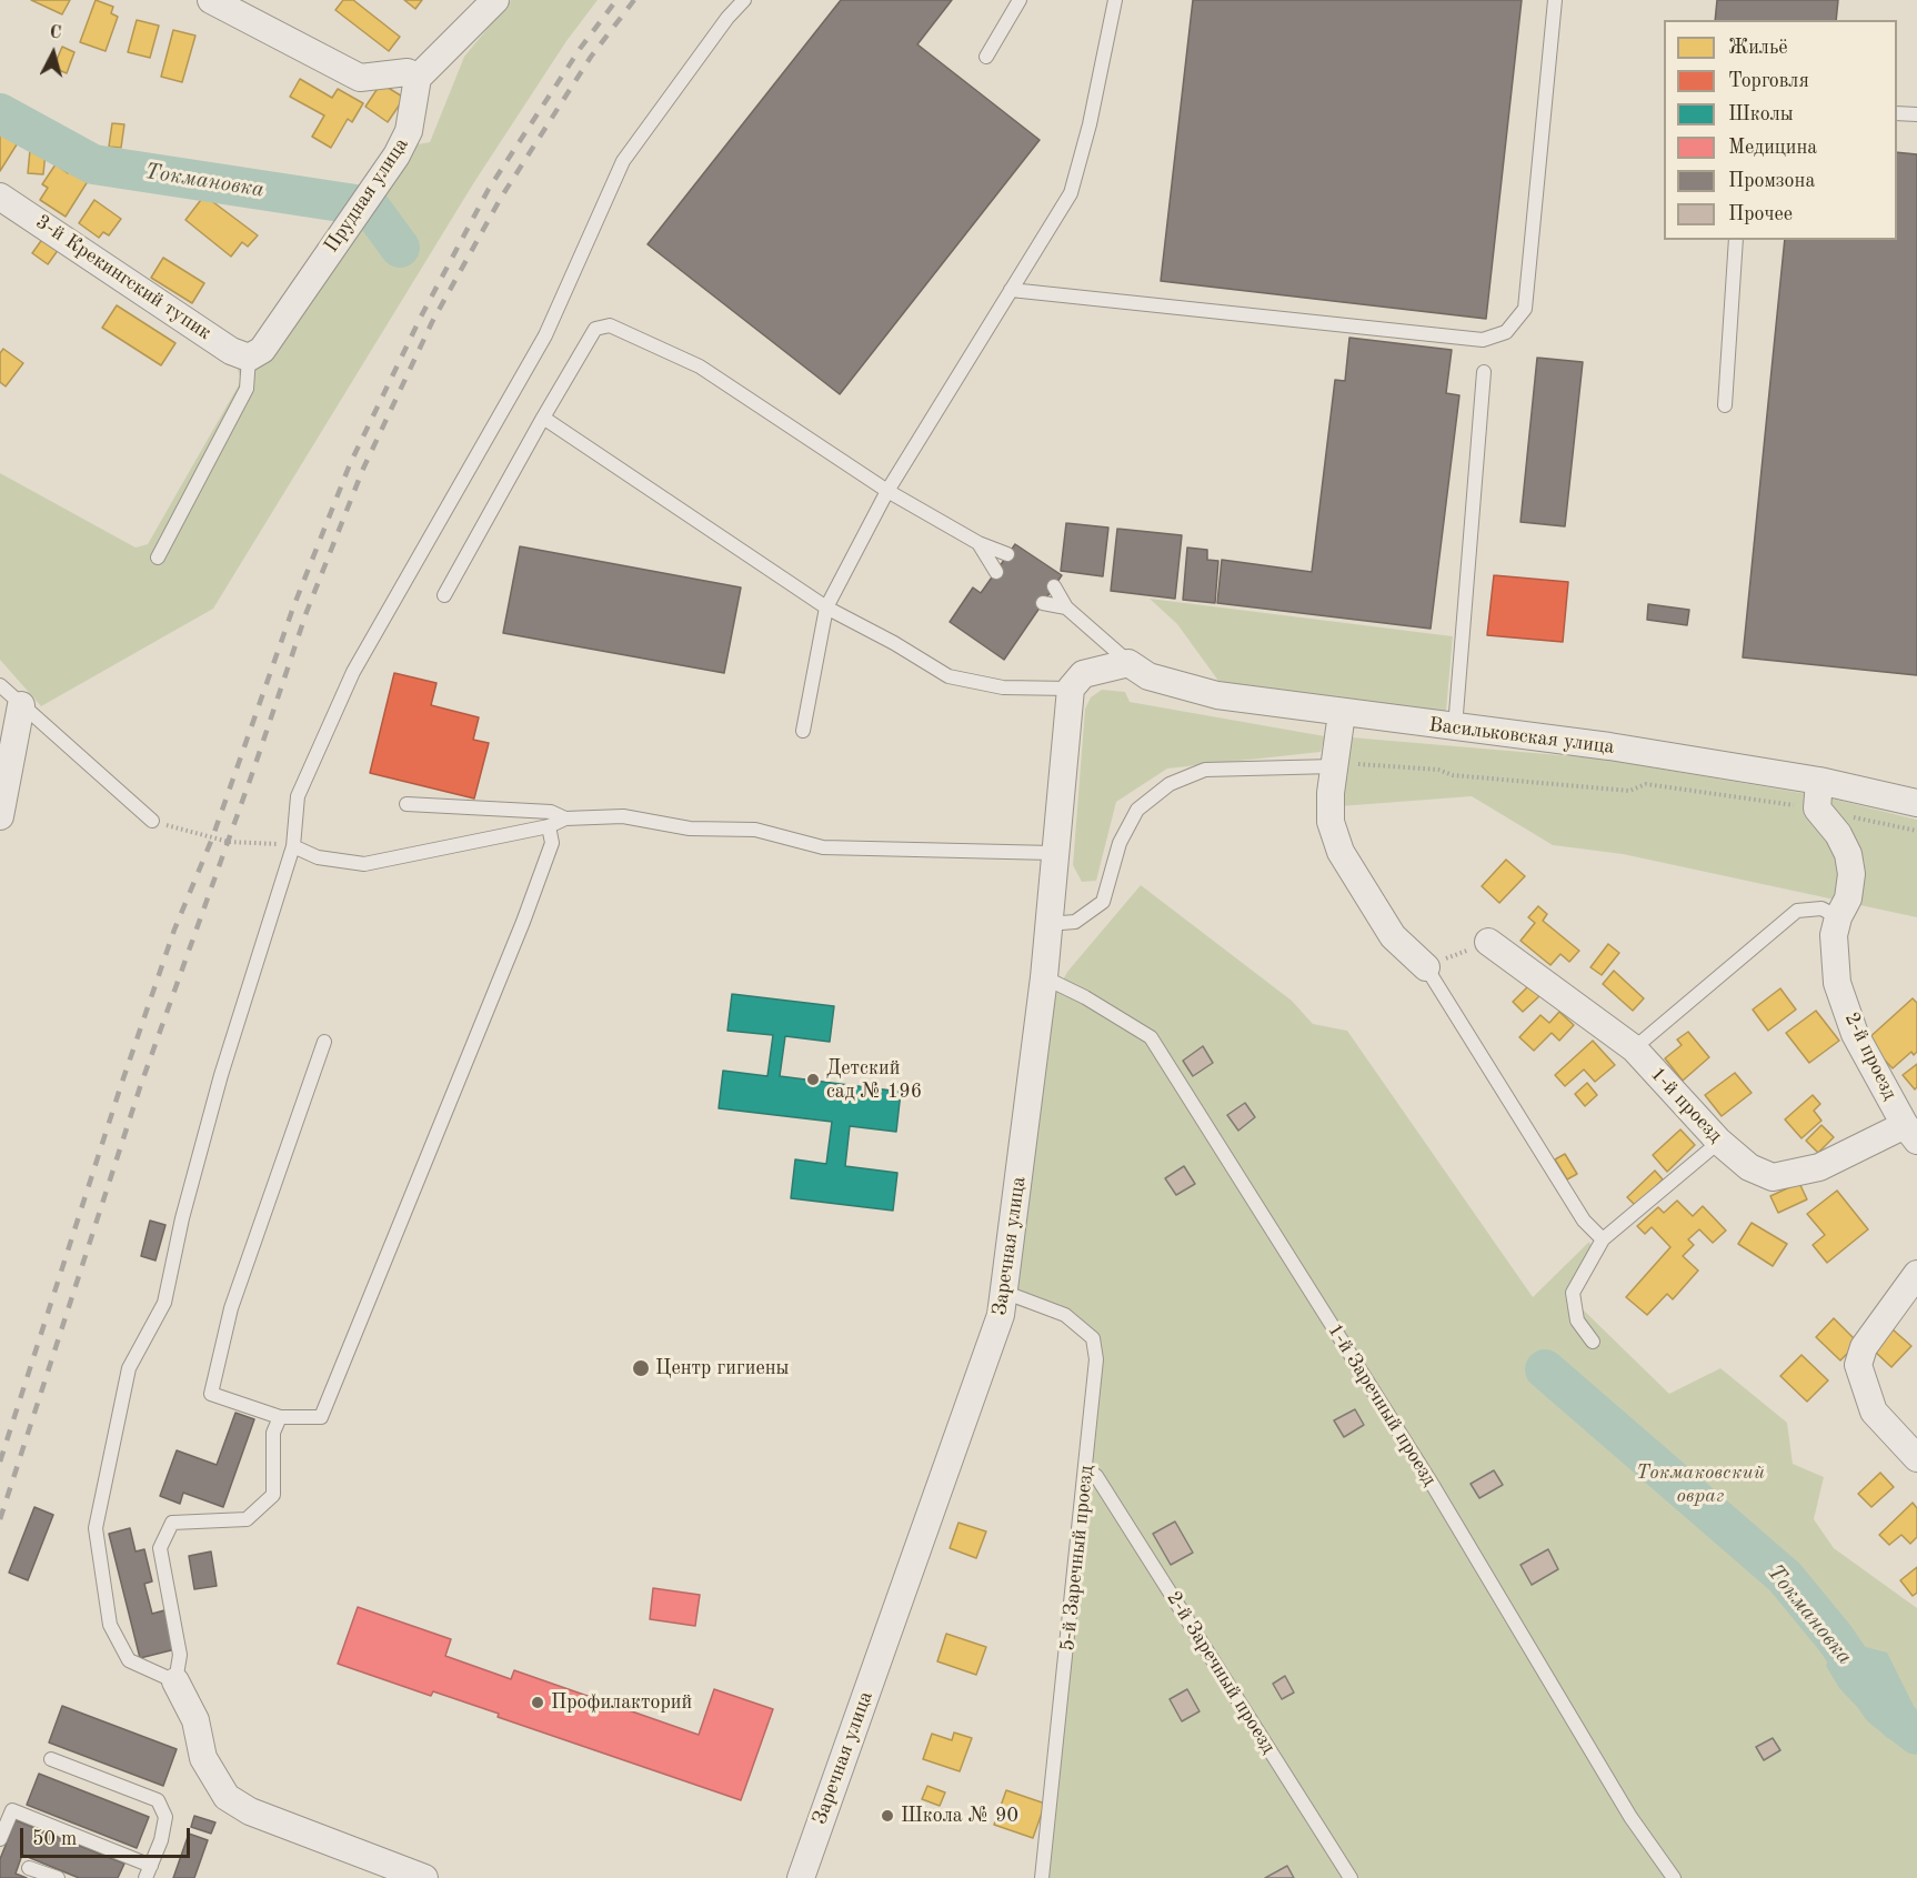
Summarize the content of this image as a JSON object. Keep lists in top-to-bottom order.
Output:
{
  "streets": {
    "street": [
      "Прудная улица",
      "3-й Крекингский тупик",
      "Васильковская улица",
      "2-й проезд",
      "1-й проезд",
      "Заречная улица"
    ],
    "lane": ["1-й Заречный проезд", "5-й Заречный проезд", "2-й Заречный проезд"]
  },
  "crossings": [
    ["Прудная улица", "3-й Крекингский тупик"],
    ["2-й проезд", "1-й проезд"],
    ["Заречная улица", "1-й Заречный проезд"],
    ["Заречная улица", "5-й Заречный проезд"],
    ["5-й Заречный проезд", "2-й Заречный проезд"]
  ],
  "water": ["Токмановка"],
  "parks": ["Токмаковский овраг"],
  "places": [
    "Детский сад № 196",
    "Центр гигиены",
    "Профилакторий",
    "Школа № 90"
  ],
  "legend": [
    "Жильё",
    "Торговля",
    "Школы",
    "Медицина",
    "Промзона",
    "Прочее"
  ],
  "scale_bar": "50 m",
  "north": "top"
}
